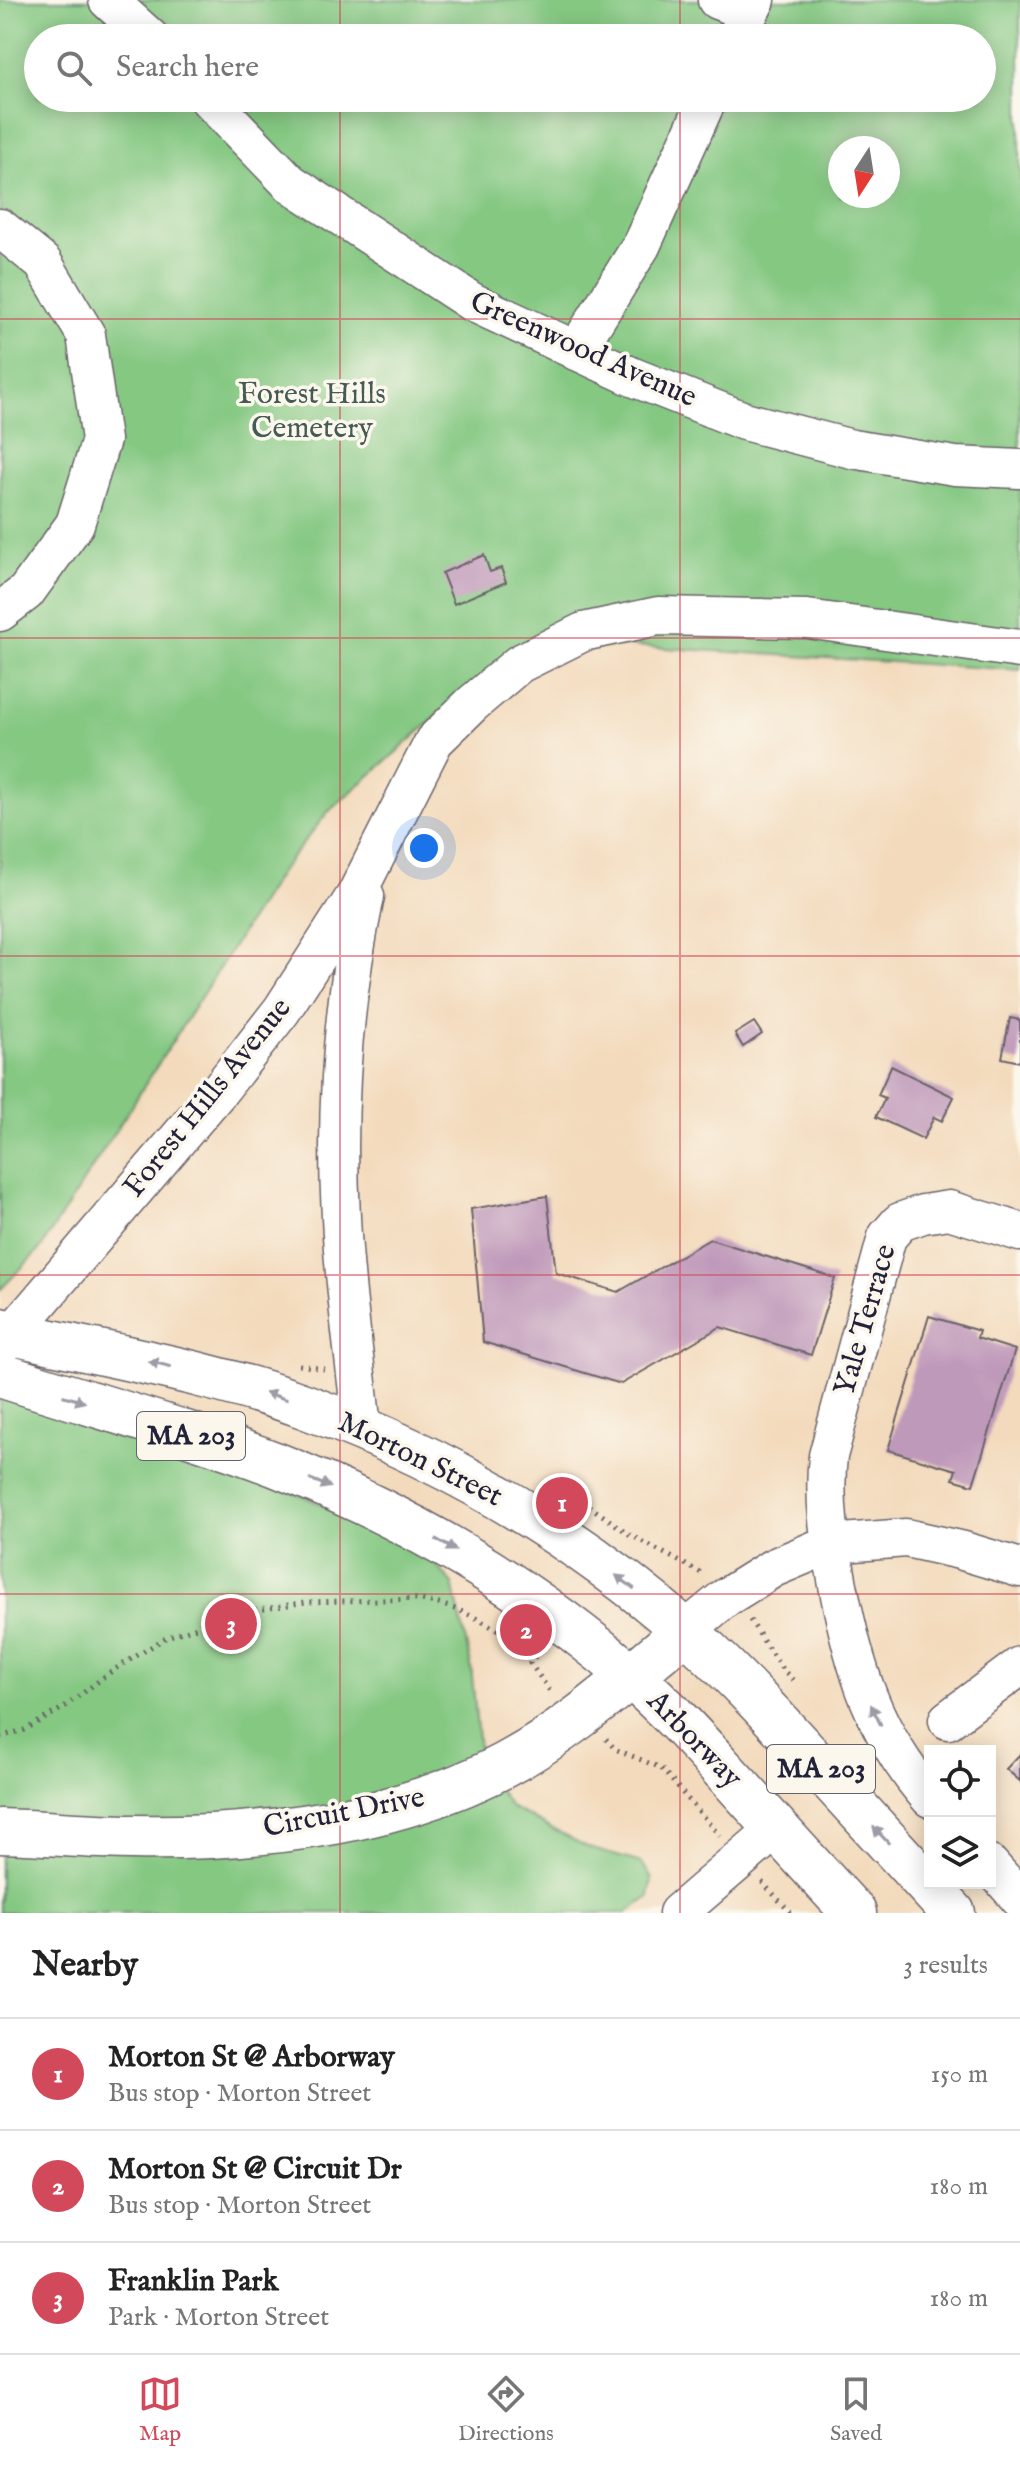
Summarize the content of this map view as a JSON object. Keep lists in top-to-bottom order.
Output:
{
  "streets": {
    "main road": [
      "MA 203",
      "Morton Street",
      "Arborway",
      "Circuit Drive"
    ],
    "street": ["Greenwood Avenue", "Forest Hills Avenue", "Yale Terrace"]
  },
  "crossings": [
    ["Forest Hills Avenue", "Morton Street"],
    ["MA 203", "Morton Street"],
    ["MA 203", "Circuit Drive"],
    ["Morton Street", "Arborway"],
    ["Morton Street", "Circuit Drive"],
    ["Arborway", "Circuit Drive"]
  ],
  "parks": ["Forest Hills Cemetery"],
  "north": "bottom",
  "page": {
    "search": "Search here",
    "pins": ["1", "3", "2"],
    "heading": ["Nearby", "3 results"],
    "list": [
      {
        "mark": "1",
        "name": "Morton St @ Arborway",
        "note": "Bus stop · Morton Street",
        "value": "150 m"
      },
      {
        "mark": "2",
        "name": "Morton St @ Circuit Dr",
        "note": "Bus stop · Morton Street",
        "value": "180 m"
      },
      {
        "mark": "3",
        "name": "Franklin Park",
        "note": "Park · Morton Street",
        "value": "180 m"
      }
    ],
    "nav": ["Map", "Directions", "Saved"]
  }
}
